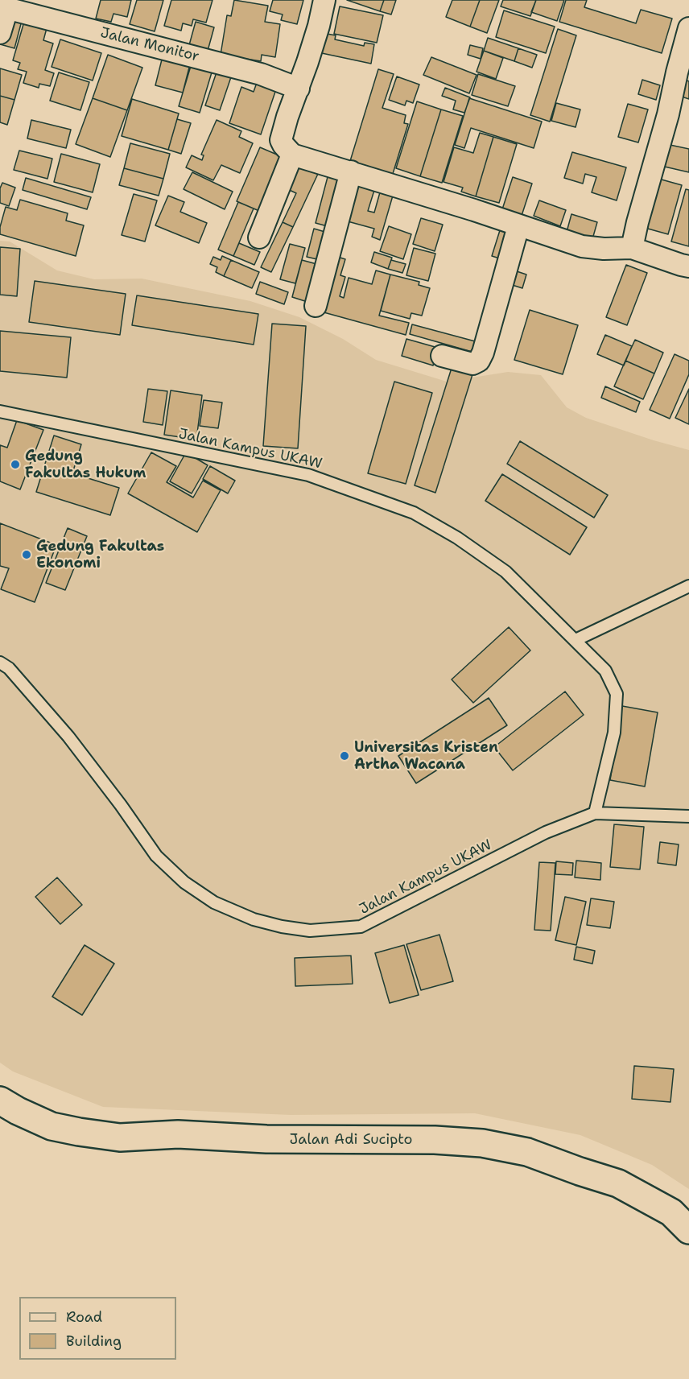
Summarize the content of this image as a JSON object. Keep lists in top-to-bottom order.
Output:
{
  "streets": {
    "main road": ["Jalan Adi Sucipto"],
    "street": ["Jalan Monitor"],
    "lane": ["Jalan Kampus UKAW"]
  },
  "places": ["Gedung Fakultas Hukum", "Gedung Fakultas Ekonomi", "Universitas Kristen Artha Wacana"],
  "legend": ["Road", "Building"]
}
